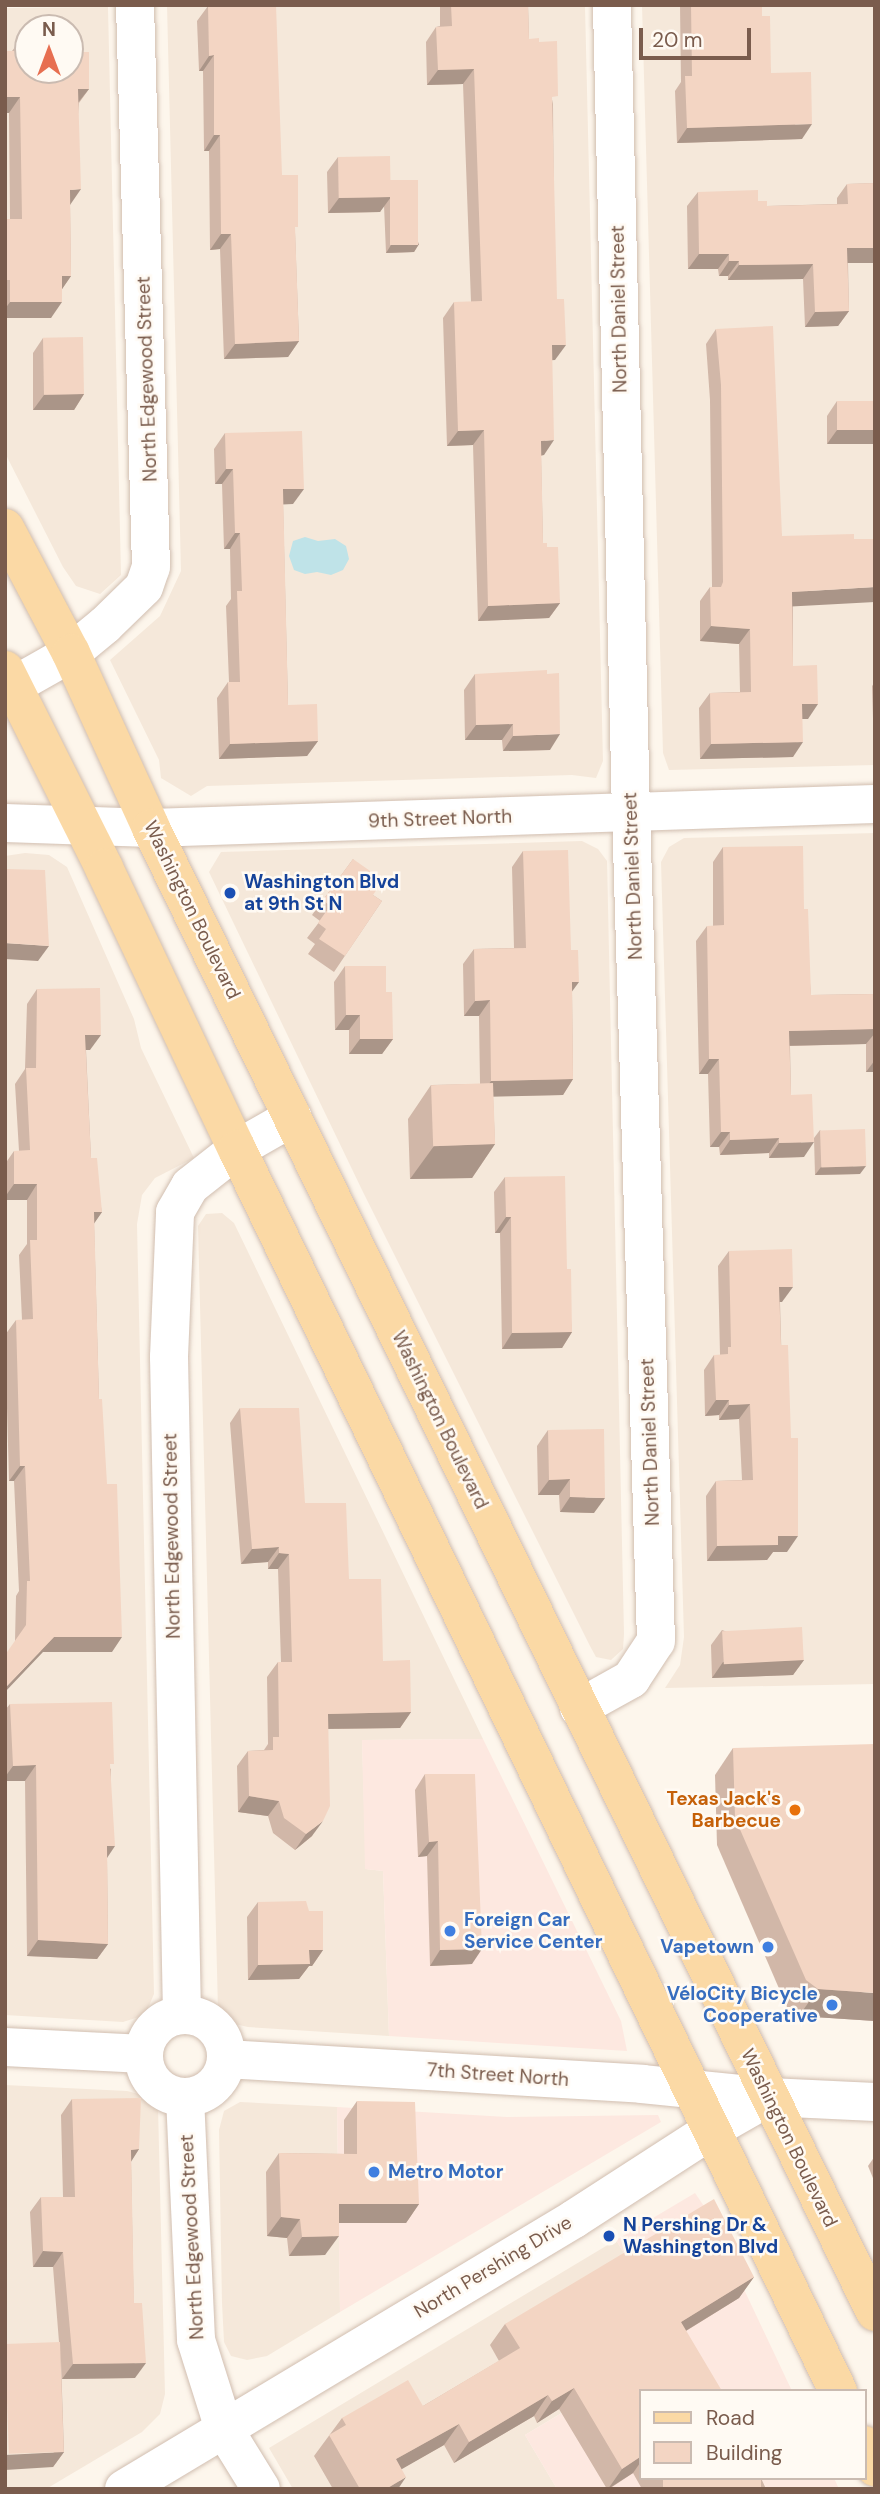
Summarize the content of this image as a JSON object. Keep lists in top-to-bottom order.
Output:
{
  "streets": {
    "main road": ["Washington Boulevard"],
    "street": [
      "North Daniel Street",
      "North Edgewood Street",
      "9th Street North",
      "7th Street North",
      "North Pershing Drive"
    ]
  },
  "crossings": [
    ["North Daniel Street", "9th Street North"],
    ["North Daniel Street", "Washington Boulevard"],
    ["North Edgewood Street", "Washington Boulevard"],
    ["North Edgewood Street", "7th Street North"],
    ["North Edgewood Street", "North Pershing Drive"],
    ["9th Street North", "Washington Boulevard"],
    ["Washington Boulevard", "7th Street North"],
    ["Washington Boulevard", "North Pershing Drive"],
    ["7th Street North", "North Pershing Drive"]
  ],
  "places": [
    "Washington Blvd at 9th St N",
    "Texas Jack's Barbecue",
    "Foreign Car Service Center",
    "Vapetown",
    "VéloCity Bicycle Cooperative",
    "Metro Motor",
    "N Pershing Dr & Washington Blvd"
  ],
  "legend": ["Road", "Building"],
  "scale_bar": "20 m",
  "north": "top"
}
